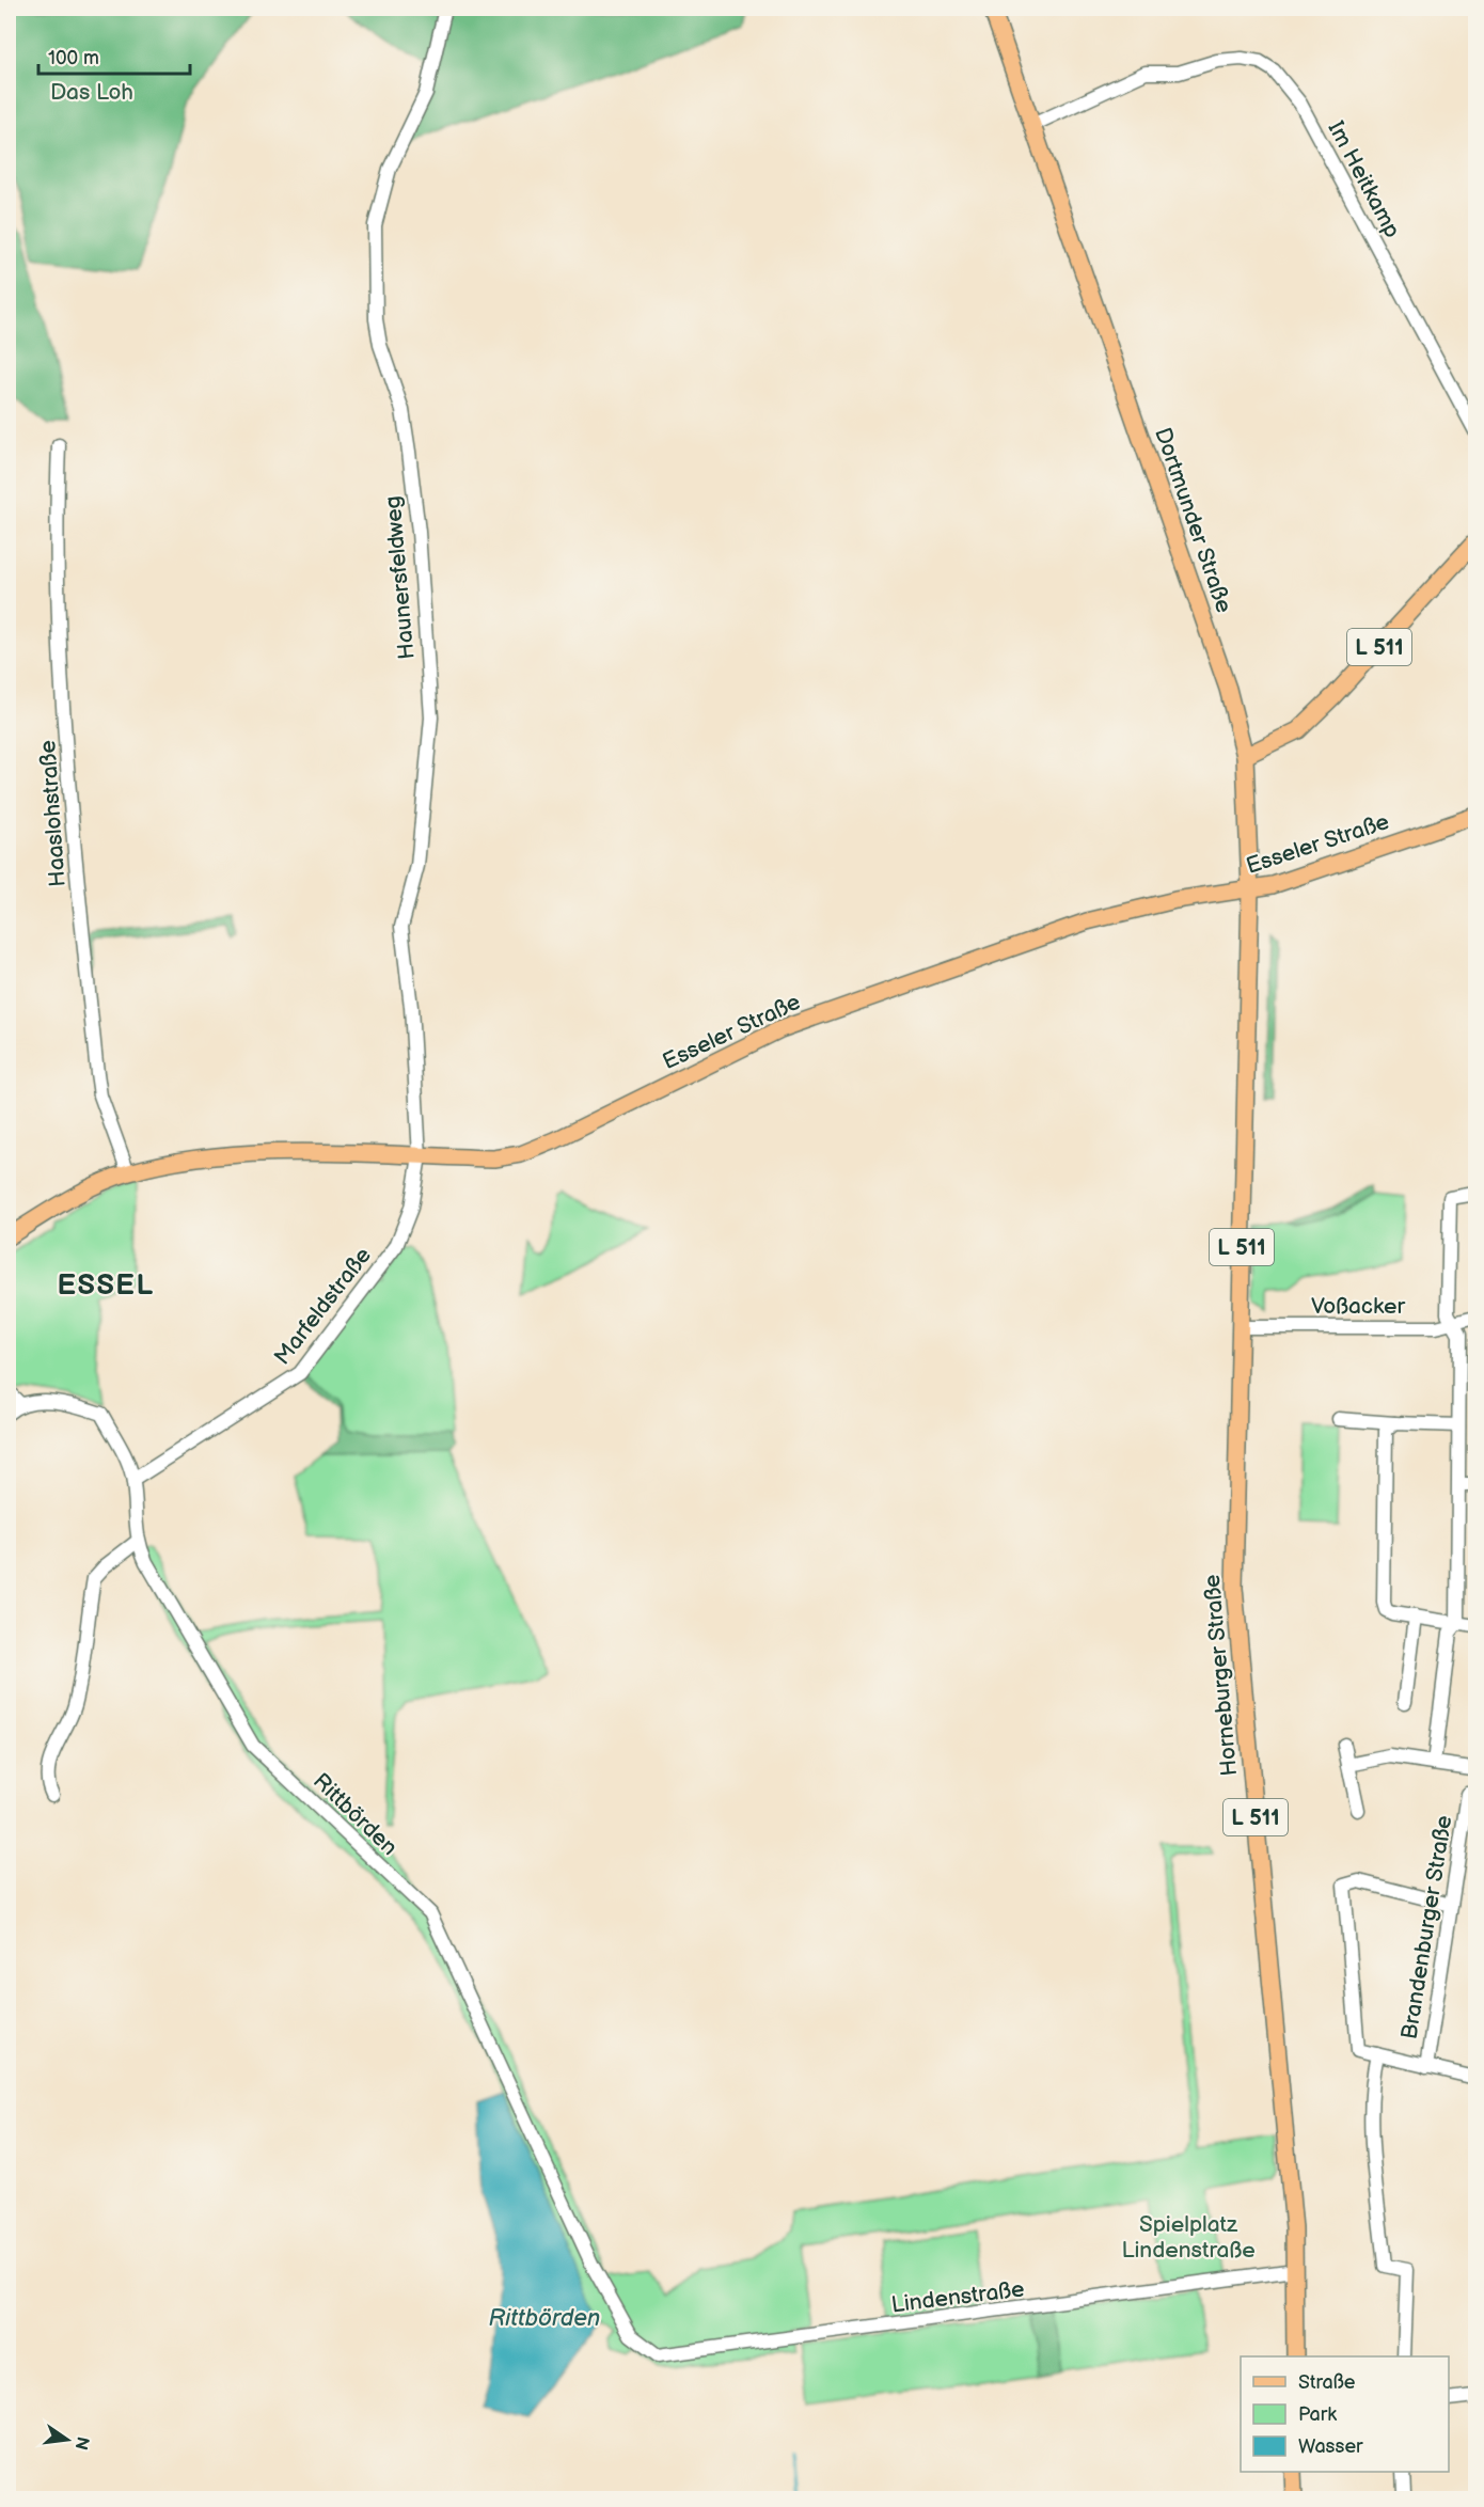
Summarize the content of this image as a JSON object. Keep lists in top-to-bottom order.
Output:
{
  "streets": {
    "main road": [
      "Dortmunder Straße",
      "L 511",
      "Esseler Straße",
      "Horneburger Straße"
    ],
    "street": [
      "Im Heitkamp",
      "Haunersfeldweg",
      "Haaslohstraße",
      "Marfeldstraße",
      "Voßacker",
      "Rittbörden",
      "Brandenburger Straße",
      "Lindenstraße"
    ]
  },
  "crossings": [
    ["Im Heitkamp", "Dortmunder Straße"],
    ["Dortmunder Straße", "L 511"],
    ["Dortmunder Straße", "Esseler Straße"],
    ["Dortmunder Straße", "Horneburger Straße"],
    ["Haunersfeldweg", "Esseler Straße"],
    ["Haunersfeldweg", "Marfeldstraße"],
    ["Haaslohstraße", "Esseler Straße"],
    ["Esseler Straße", "Marfeldstraße"],
    ["Marfeldstraße", "Rittbörden"],
    ["Voßacker", "Horneburger Straße"],
    ["Horneburger Straße", "Lindenstraße"],
    ["Rittbörden", "Lindenstraße"]
  ],
  "districts": ["ESSEL"],
  "water": ["Rittbörden"],
  "parks": ["Das Loh", "Spielplatz Lindenstraße"],
  "legend": ["Straße", "Park", "Wasser"],
  "scale_bar": "100 m",
  "north": "right"
}
